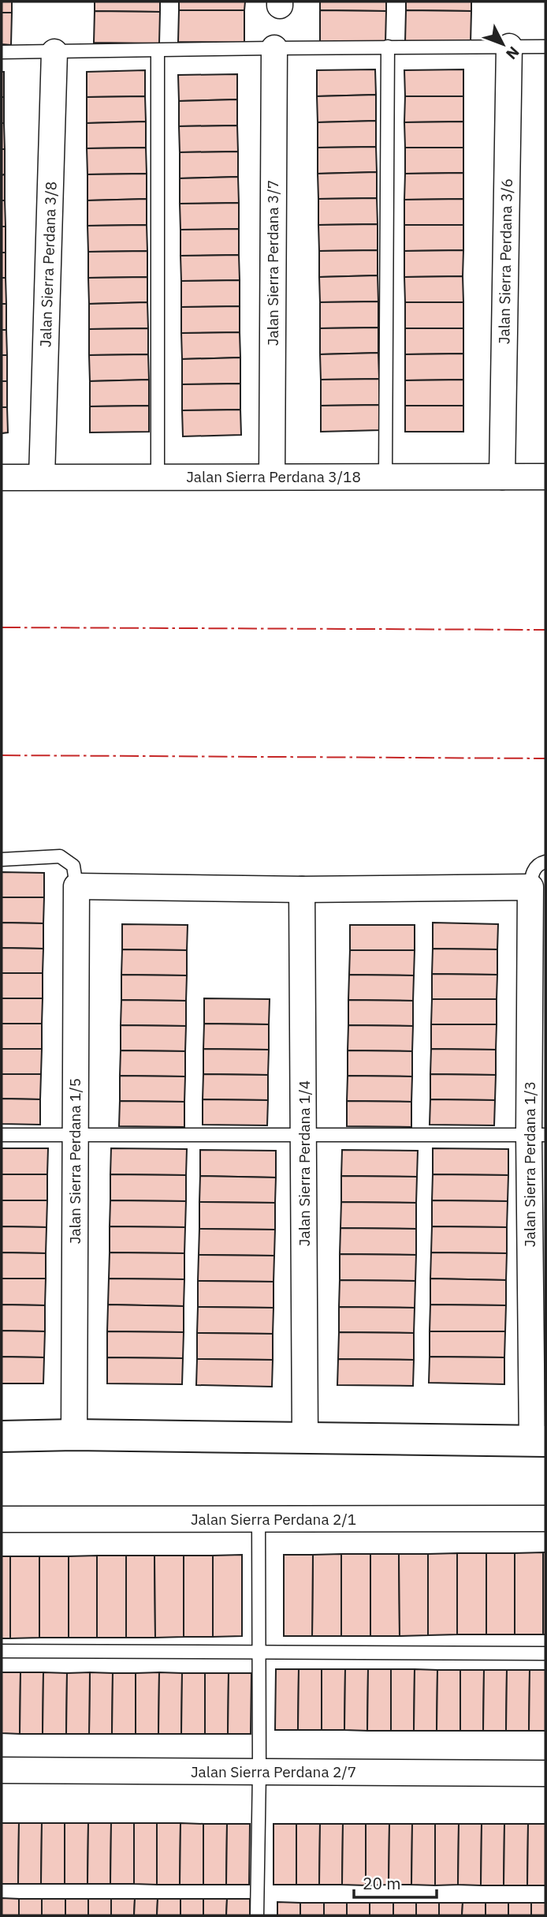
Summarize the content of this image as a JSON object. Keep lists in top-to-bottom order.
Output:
{
  "streets": {
    "street": [
      "Jalan Sierra Perdana 3/6",
      "Jalan Sierra Perdana 3/7",
      "Jalan Sierra Perdana 3/8",
      "Jalan Sierra Perdana 3/18",
      "Jalan Sierra Perdana 1/5",
      "Jalan Sierra Perdana 1/4",
      "Jalan Sierra Perdana 1/3",
      "Jalan Sierra Perdana 2/1",
      "Jalan Sierra Perdana 2/7"
    ]
  },
  "crossings": [
    ["Jalan Sierra Perdana 3/6", "Jalan Sierra Perdana 3/18"],
    ["Jalan Sierra Perdana 3/7", "Jalan Sierra Perdana 3/18"],
    ["Jalan Sierra Perdana 3/8", "Jalan Sierra Perdana 3/18"]
  ],
  "scale_bar": "20 m",
  "north": "bottom right"
}
